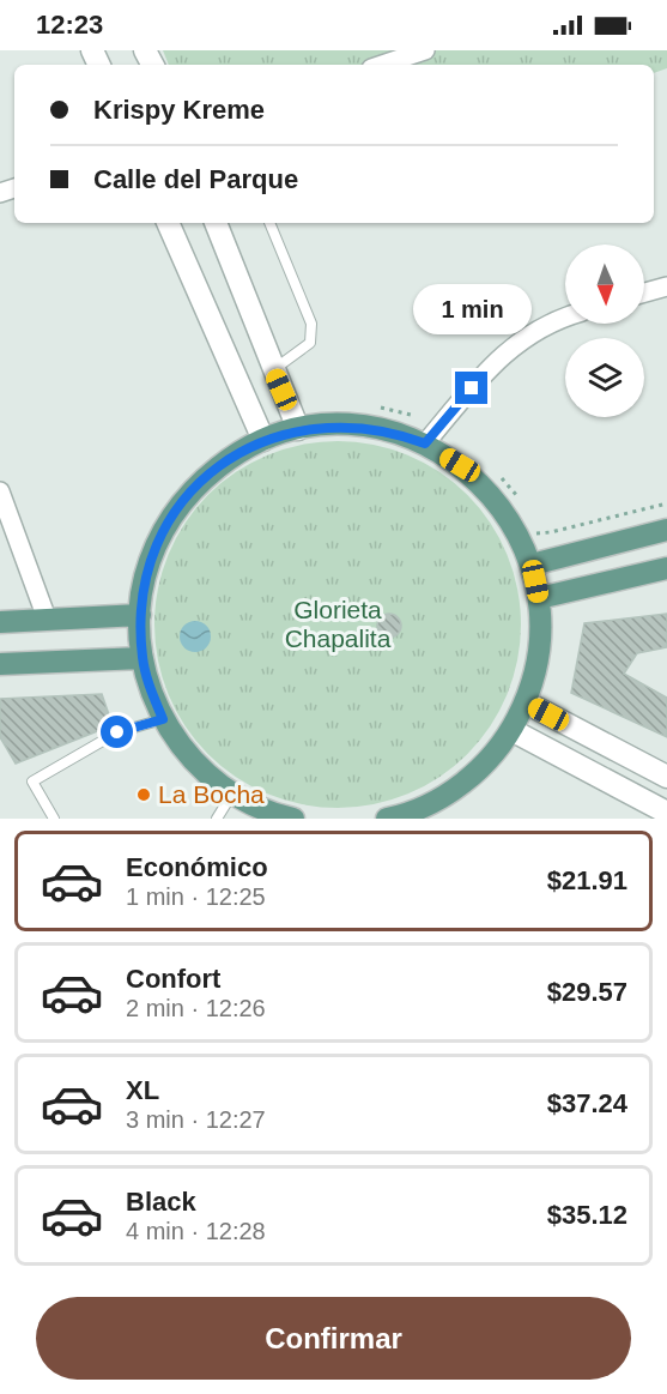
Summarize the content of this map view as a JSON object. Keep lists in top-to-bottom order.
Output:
{
  "parks": ["Glorieta Chapalita"],
  "places": ["La Bocha"],
  "north": "bottom",
  "page": {
    "status": "12:23",
    "banner": ["Krispy Kreme", "Calle del Parque"],
    "bubble": "1 min",
    "list": [
      {
        "name": "Económico",
        "note": "1 min · 12:25",
        "value": "$21.91"
      },
      {
        "name": "Confort",
        "note": "2 min · 12:26",
        "value": "$29.57"
      },
      {
        "name": "XL",
        "note": "3 min · 12:27",
        "value": "$37.24"
      },
      {
        "name": "Black",
        "note": "4 min · 12:28",
        "value": "$35.12"
      }
    ],
    "buttons": "Confirmar"
  }
}
